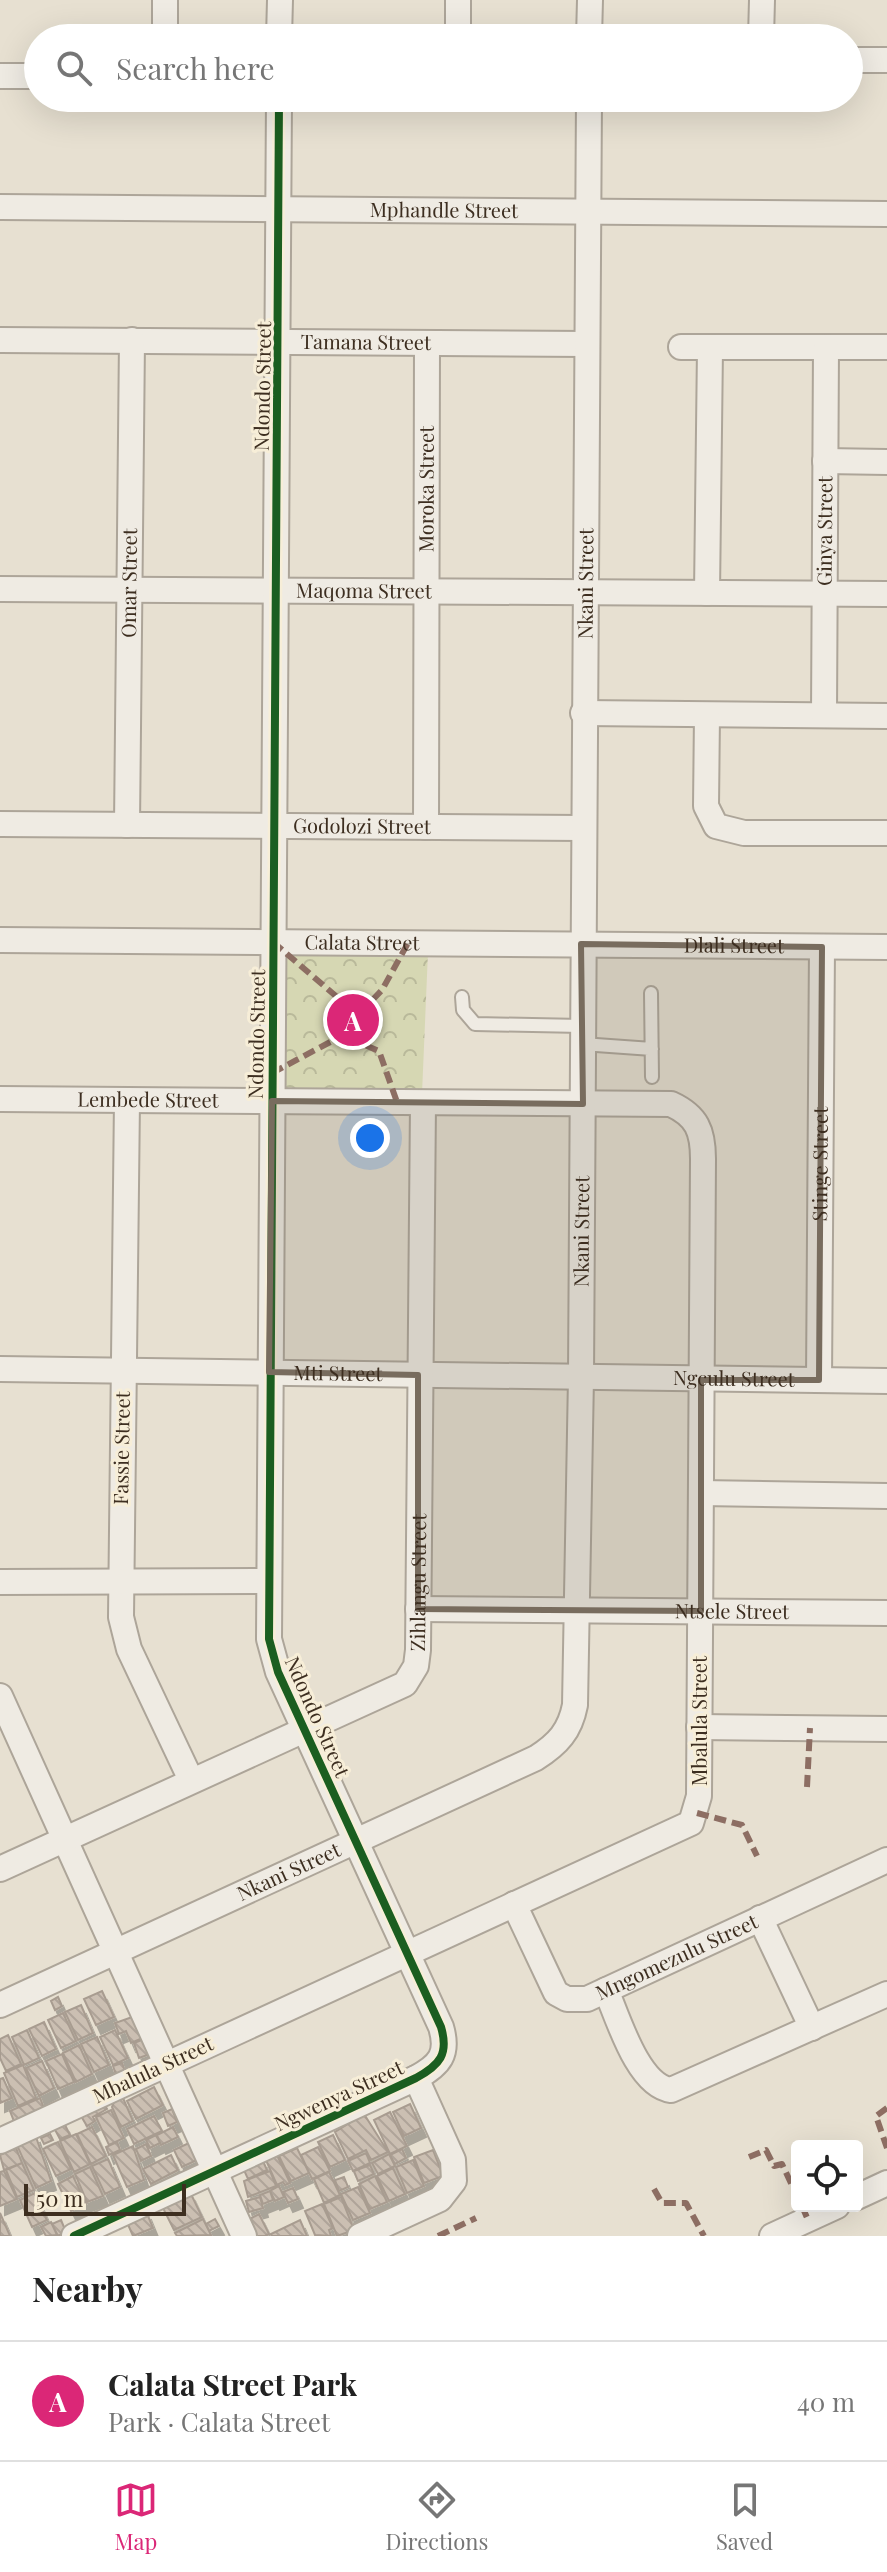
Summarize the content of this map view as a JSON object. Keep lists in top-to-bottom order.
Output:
{
  "streets": {
    "street": [
      "Mphandle Street",
      "Tamana Street",
      "Ndondo Street",
      "Moroka Street",
      "Ginya Street",
      "Omar Street",
      "Nkani Street",
      "Maqoma Street",
      "Godolozi Street",
      "Calata Street",
      "Dlali Street",
      "Lembede Street",
      "Stinge Street",
      "Mti Street",
      "Ngculu Street",
      "Fassie Street",
      "Zihlangu Street",
      "Ntsele Street",
      "Mbalula Street",
      "Mngomezulu Street",
      "Ngwenya Street"
    ]
  },
  "crossings": [
    ["Mphandle Street", "Ndondo Street"],
    ["Mphandle Street", "Nkani Street"],
    ["Tamana Street", "Ndondo Street"],
    ["Tamana Street", "Moroka Street"],
    ["Tamana Street", "Omar Street"],
    ["Tamana Street", "Nkani Street"],
    ["Ndondo Street", "Nkani Street"],
    ["Ndondo Street", "Maqoma Street"],
    ["Ndondo Street", "Godolozi Street"],
    ["Ndondo Street", "Calata Street"],
    ["Ndondo Street", "Lembede Street"],
    ["Ndondo Street", "Mti Street"],
    ["Ndondo Street", "Zihlangu Street"],
    ["Ndondo Street", "Ngwenya Street"],
    ["Moroka Street", "Maqoma Street"],
    ["Moroka Street", "Godolozi Street"],
    ["Ginya Street", "Maqoma Street"],
    ["Omar Street", "Maqoma Street"],
    ["Omar Street", "Godolozi Street"],
    ["Nkani Street", "Maqoma Street"],
    ["Nkani Street", "Godolozi Street"],
    ["Nkani Street", "Calata Street"],
    ["Nkani Street", "Dlali Street"],
    ["Nkani Street", "Lembede Street"],
    ["Nkani Street", "Mti Street"],
    ["Nkani Street", "Ngculu Street"],
    ["Nkani Street", "Ntsele Street"],
    ["Nkani Street", "Mbalula Street"],
    ["Nkani Street", "Ngwenya Street"],
    ["Calata Street", "Dlali Street"],
    ["Dlali Street", "Stinge Street"],
    ["Lembede Street", "Fassie Street"],
    ["Lembede Street", "Zihlangu Street"],
    ["Lembede Street", "Mbalula Street"],
    ["Stinge Street", "Ngculu Street"],
    ["Mti Street", "Ngculu Street"],
    ["Mti Street", "Fassie Street"],
    ["Mti Street", "Zihlangu Street"],
    ["Ngculu Street", "Mbalula Street"],
    ["Fassie Street", "Zihlangu Street"],
    ["Zihlangu Street", "Ntsele Street"],
    ["Ntsele Street", "Mbalula Street"],
    ["Mbalula Street", "Mngomezulu Street"],
    ["Mbalula Street", "Ngwenya Street"]
  ],
  "scale_bar": "50 m",
  "page": {
    "search": "Search here",
    "pins": "A",
    "scale": "50 m",
    "heading": "Nearby",
    "list": [
      {
        "mark": "A",
        "name": "Calata Street Park",
        "note": "Park · Calata Street",
        "value": "40 m"
      }
    ],
    "nav": ["Map", "Directions", "Saved"]
  }
}
